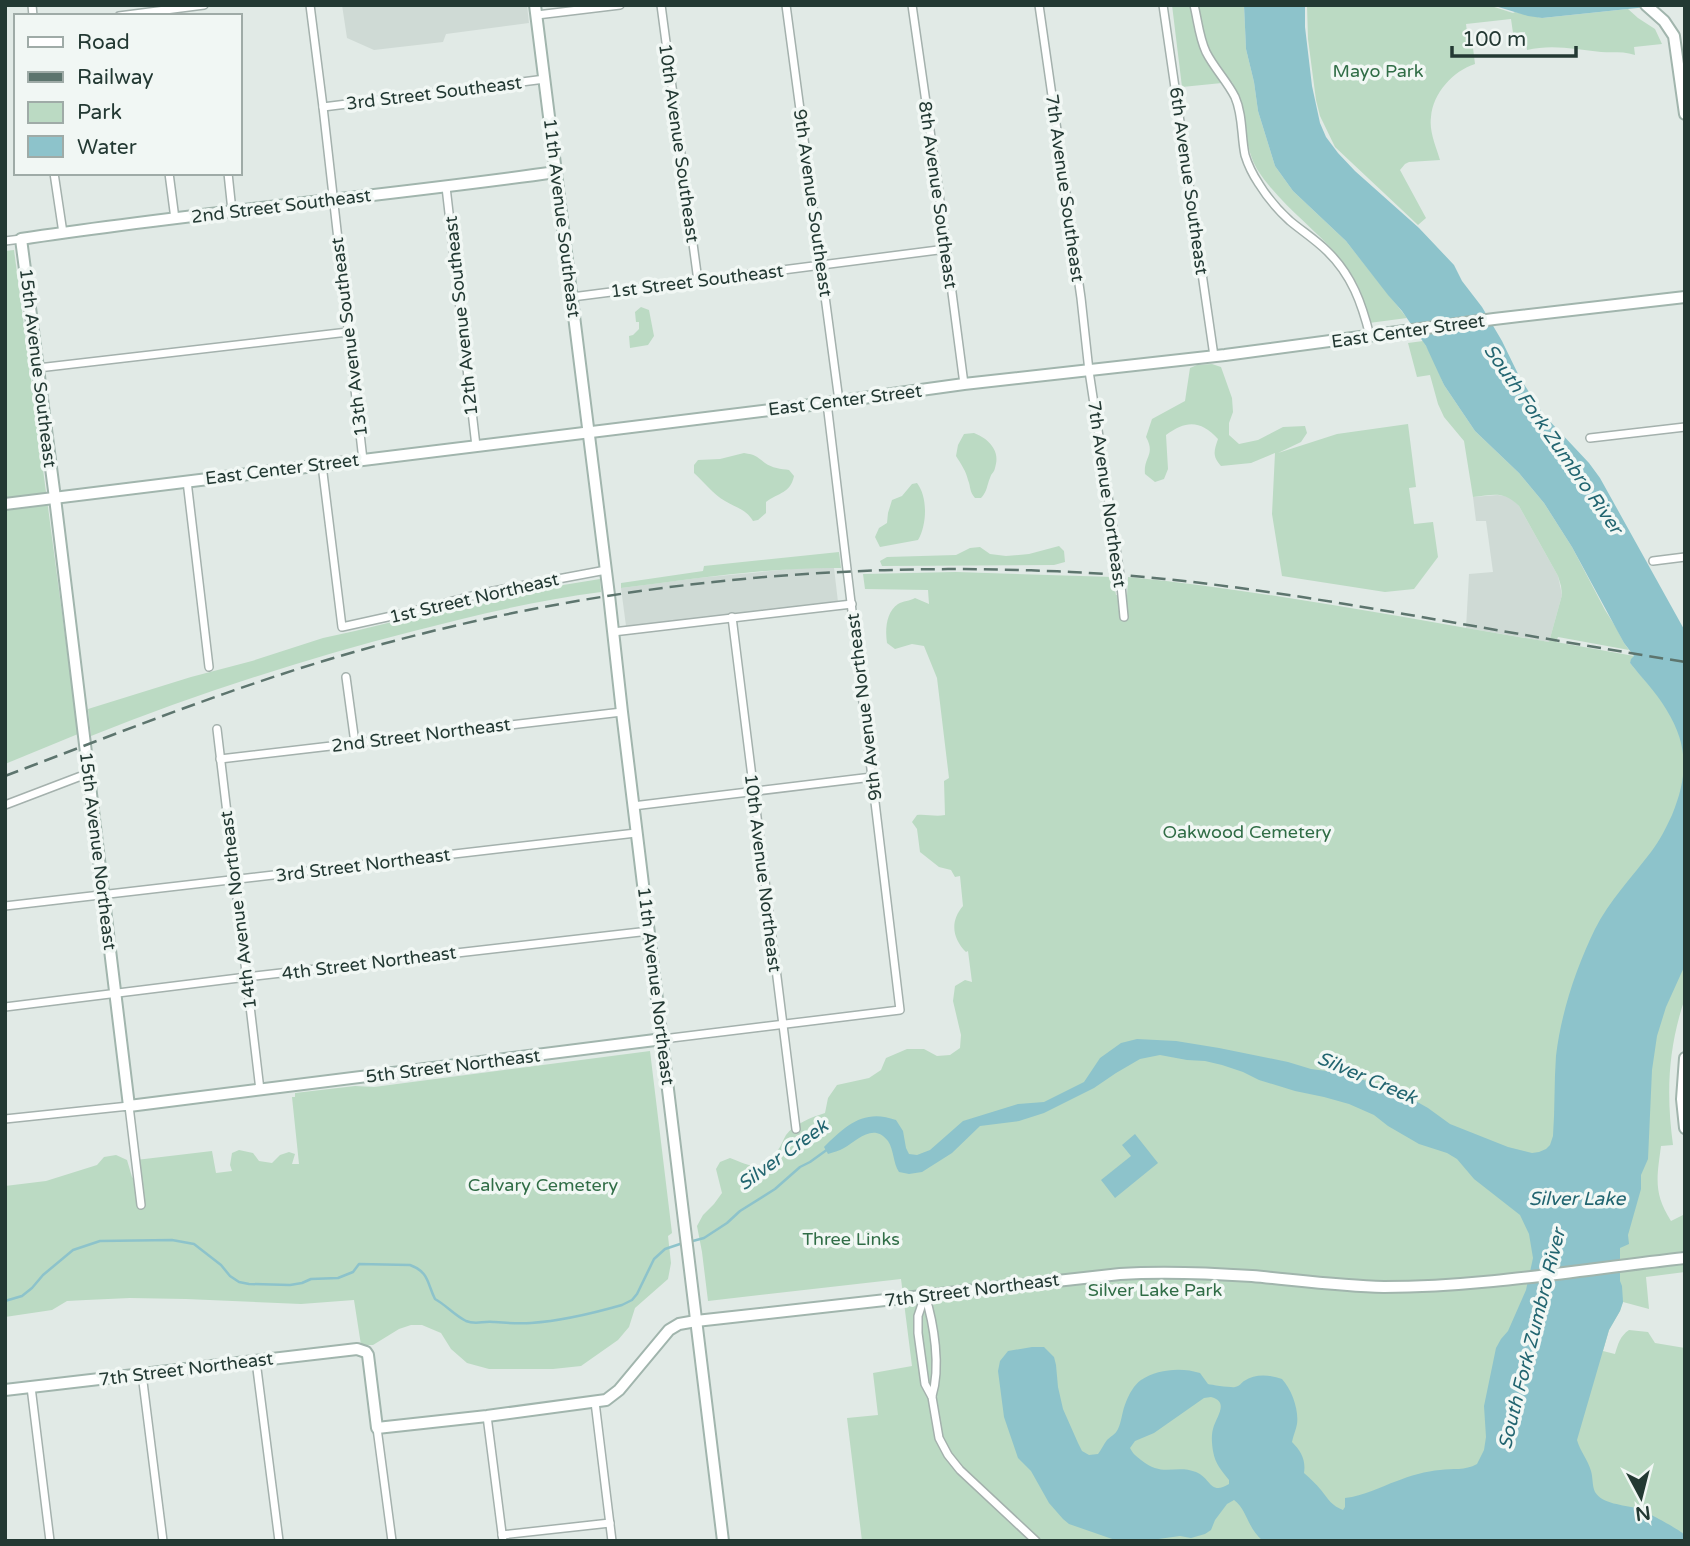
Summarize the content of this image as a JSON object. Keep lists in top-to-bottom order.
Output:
{
  "streets": {
    "street": [
      "3rd Street Southeast",
      "10th Avenue Southeast",
      "6th Avenue Southeast",
      "7th Avenue Southeast",
      "8th Avenue Southeast",
      "9th Avenue Southeast",
      "2nd Street Southeast",
      "11th Avenue Southeast",
      "1st Street Southeast",
      "12th Avenue Southeast",
      "East Center Street",
      "13th Avenue Southeast",
      "15th Avenue Southeast",
      "7th Avenue Northeast",
      "1st Street Northeast",
      "9th Avenue Northeast",
      "2nd Street Northeast",
      "15th Avenue Northeast",
      "3rd Street Northeast",
      "10th Avenue Northeast",
      "14th Avenue Northeast",
      "4th Street Northeast",
      "11th Avenue Northeast",
      "5th Street Northeast",
      "7th Street Northeast"
    ]
  },
  "crossings": [
    ["3rd Street Southeast", "11th Avenue Southeast"],
    ["3rd Street Southeast", "13th Avenue Southeast"],
    ["10th Avenue Southeast", "1st Street Southeast"],
    ["6th Avenue Southeast", "East Center Street"],
    ["7th Avenue Southeast", "East Center Street"],
    ["7th Avenue Southeast", "7th Avenue Northeast"],
    ["8th Avenue Southeast", "1st Street Southeast"],
    ["8th Avenue Southeast", "East Center Street"],
    ["9th Avenue Southeast", "1st Street Southeast"],
    ["9th Avenue Southeast", "East Center Street"],
    ["2nd Street Southeast", "11th Avenue Southeast"],
    ["2nd Street Southeast", "12th Avenue Southeast"],
    ["2nd Street Southeast", "13th Avenue Southeast"],
    ["2nd Street Southeast", "15th Avenue Southeast"],
    ["11th Avenue Southeast", "1st Street Southeast"],
    ["11th Avenue Southeast", "East Center Street"],
    ["11th Avenue Southeast", "11th Avenue Northeast"],
    ["12th Avenue Southeast", "East Center Street"],
    ["East Center Street", "13th Avenue Southeast"],
    ["East Center Street", "15th Avenue Southeast"],
    ["East Center Street", "7th Avenue Northeast"],
    ["East Center Street", "1st Street Northeast"],
    ["East Center Street", "9th Avenue Northeast"],
    ["East Center Street", "15th Avenue Northeast"],
    ["East Center Street", "11th Avenue Northeast"],
    ["15th Avenue Southeast", "15th Avenue Northeast"],
    ["1st Street Northeast", "11th Avenue Northeast"],
    ["9th Avenue Northeast", "5th Street Northeast"],
    ["2nd Street Northeast", "14th Avenue Northeast"],
    ["2nd Street Northeast", "11th Avenue Northeast"],
    ["15th Avenue Northeast", "3rd Street Northeast"],
    ["15th Avenue Northeast", "4th Street Northeast"],
    ["15th Avenue Northeast", "5th Street Northeast"],
    ["3rd Street Northeast", "14th Avenue Northeast"],
    ["3rd Street Northeast", "11th Avenue Northeast"],
    ["10th Avenue Northeast", "5th Street Northeast"],
    ["14th Avenue Northeast", "4th Street Northeast"],
    ["14th Avenue Northeast", "5th Street Northeast"],
    ["4th Street Northeast", "11th Avenue Northeast"],
    ["11th Avenue Northeast", "5th Street Northeast"],
    ["11th Avenue Northeast", "7th Street Northeast"]
  ],
  "water": ["South Fork Zumbro River", "Silver Creek", "Silver Lake"],
  "parks": [
    "Mayo Park",
    "Oakwood Cemetery",
    "Calvary Cemetery",
    "Three Links",
    "Silver Lake Park"
  ],
  "legend": [
    "Road",
    "Railway",
    "Park",
    "Water"
  ],
  "scale_bar": "100 m",
  "north": "bottom"
}
